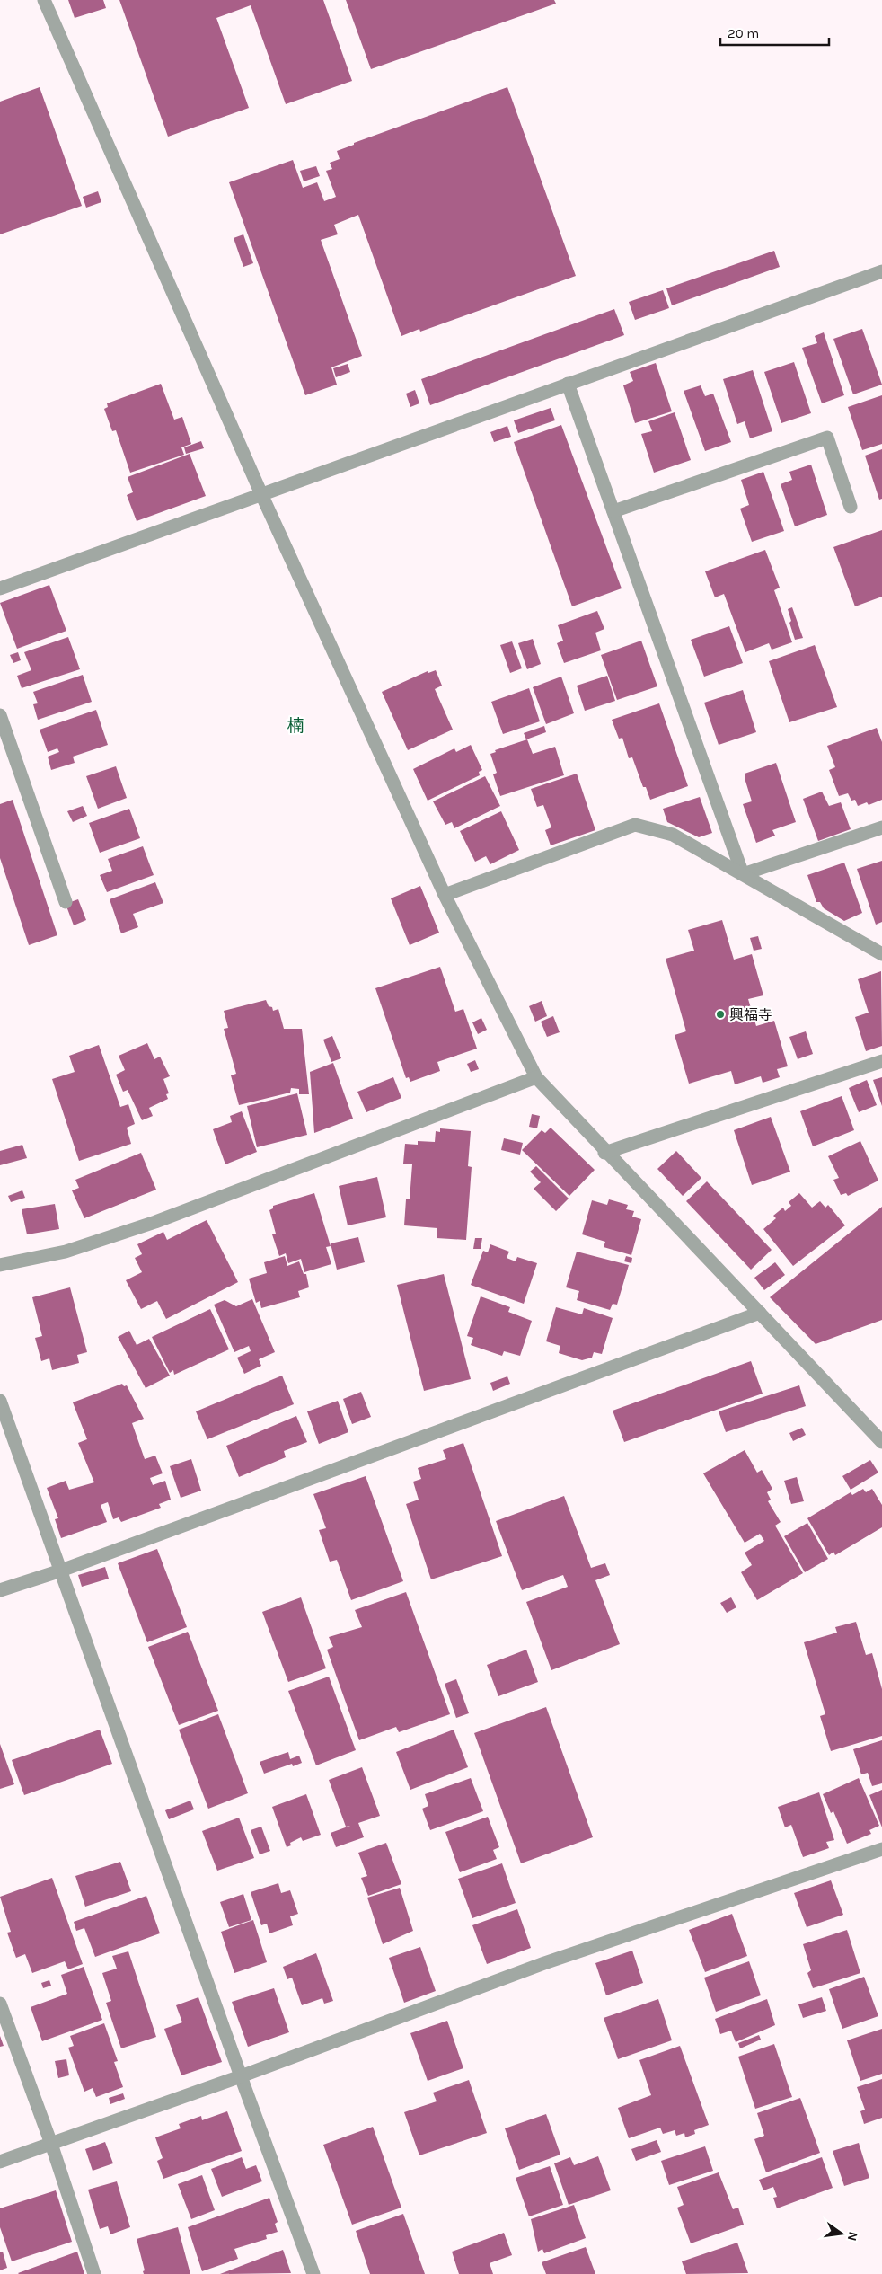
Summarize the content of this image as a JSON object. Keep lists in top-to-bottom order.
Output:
{
  "districts": ["楠"],
  "places": ["興福寺"],
  "scale_bar": "20 m",
  "north": "right"
}
